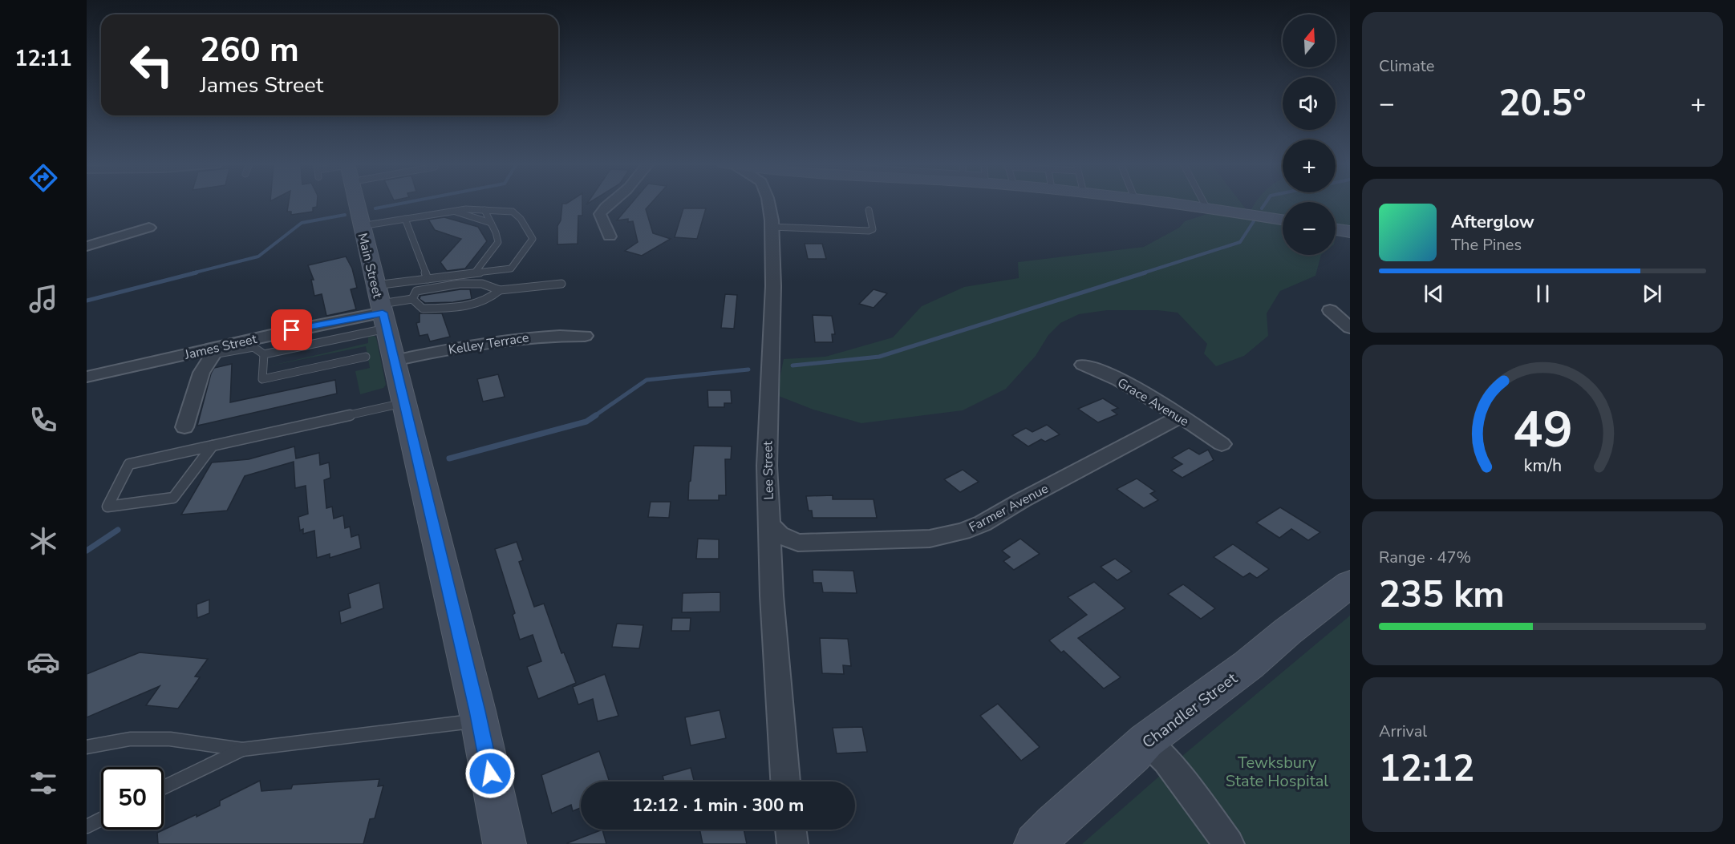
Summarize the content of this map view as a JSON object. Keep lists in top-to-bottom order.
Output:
{
  "streets": {
    "main road": ["Main Street", "Chandler Street"],
    "street": [
      "Kelley Terrace",
      "James Street",
      "Grace Avenue",
      "Lee Street",
      "Farmer Avenue"
    ]
  },
  "crossings": [
    ["Main Street", "Kelley Terrace"],
    ["Main Street", "James Street"],
    ["Grace Avenue", "Farmer Avenue"],
    ["Lee Street", "Farmer Avenue"]
  ],
  "parks": ["Tewksbury State Hospital"],
  "north": "top",
  "page": {
    "tabs": "12:11",
    "tile": [
      "Climate",
      ["Range · 47%", "235 km"],
      ["Arrival", "12:12"]
    ],
    "map_buttons": ["+", "−"],
    "turn": ["260 m", "James Street"],
    "heat": ["−", "20.5°", "+"],
    "song": ["Afterglow", "The Pines"],
    "limit": "50",
    "trip": "12:12 · 1 min · 300 m",
    "gauge": ["49", "km/h"]
  }
}
